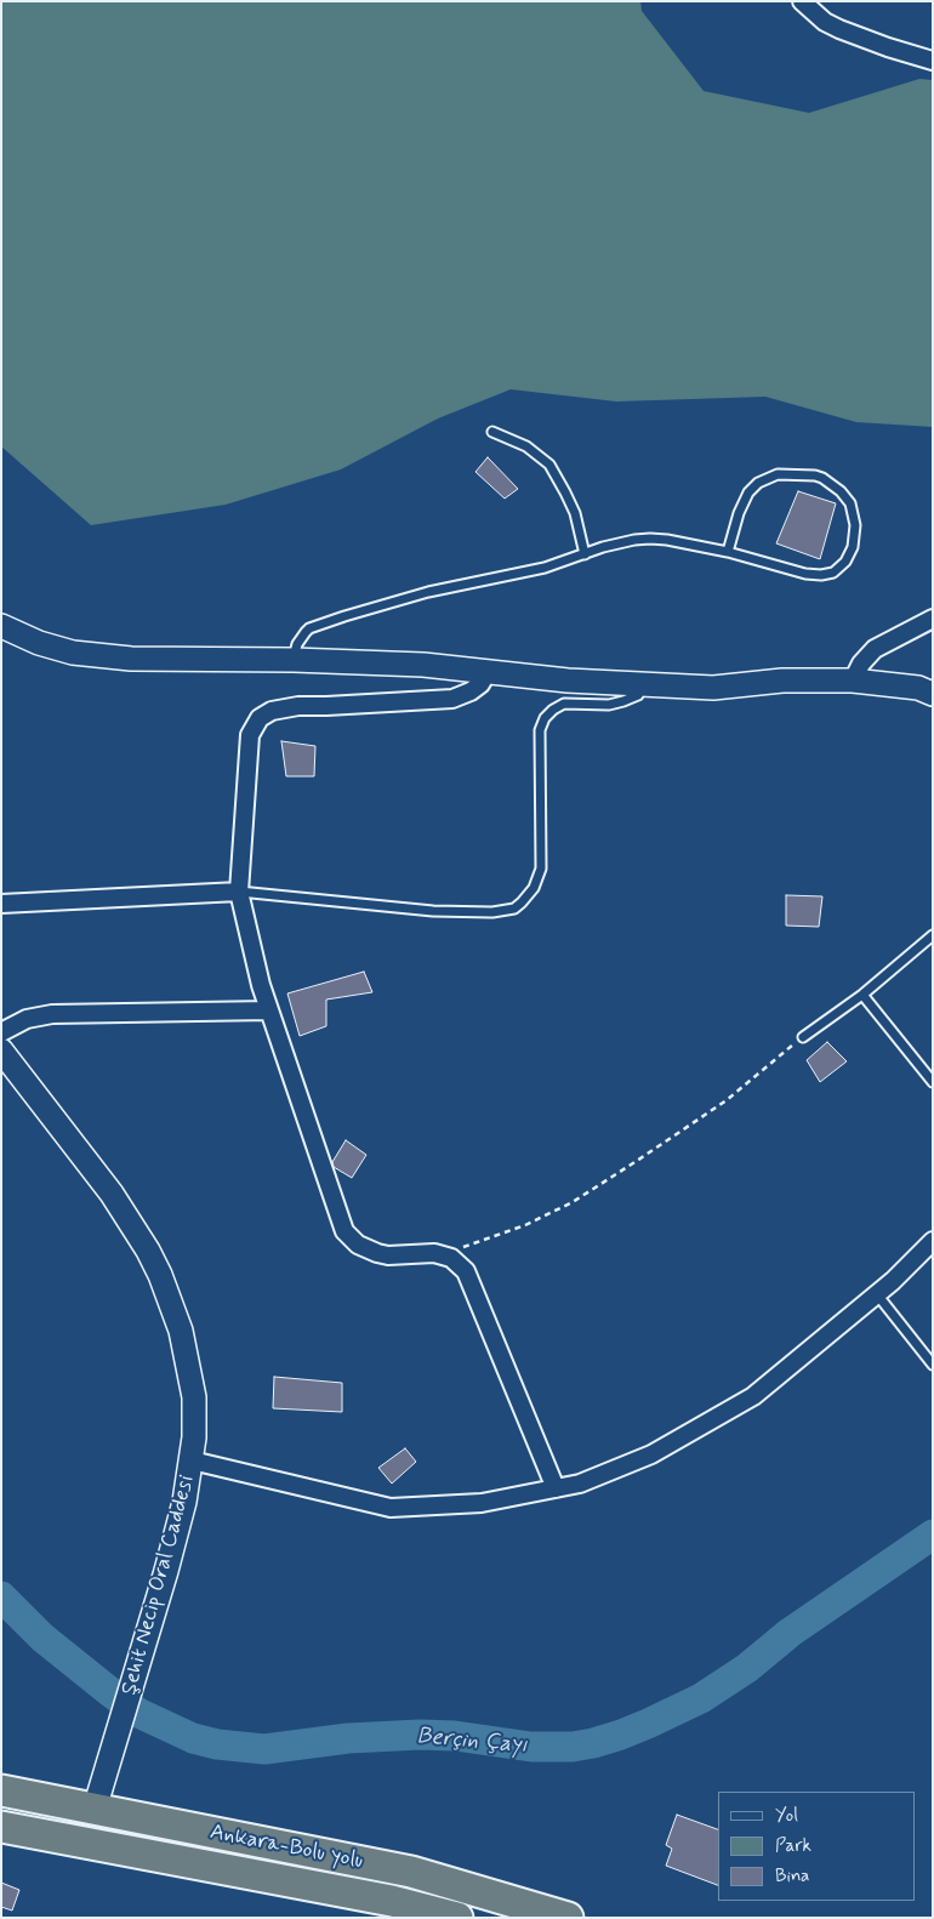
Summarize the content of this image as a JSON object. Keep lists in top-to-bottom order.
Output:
{
  "streets": {
    "highway": ["Ankara-Bolu yolu"],
    "street": ["Şehit Necip Oral Caddesi"]
  },
  "crossings": [
    ["Şehit Necip Oral Caddesi", "Ankara-Bolu yolu"]
  ],
  "water": ["Berçin Çayı"],
  "legend": ["Yol", "Park", "Bina"]
}
